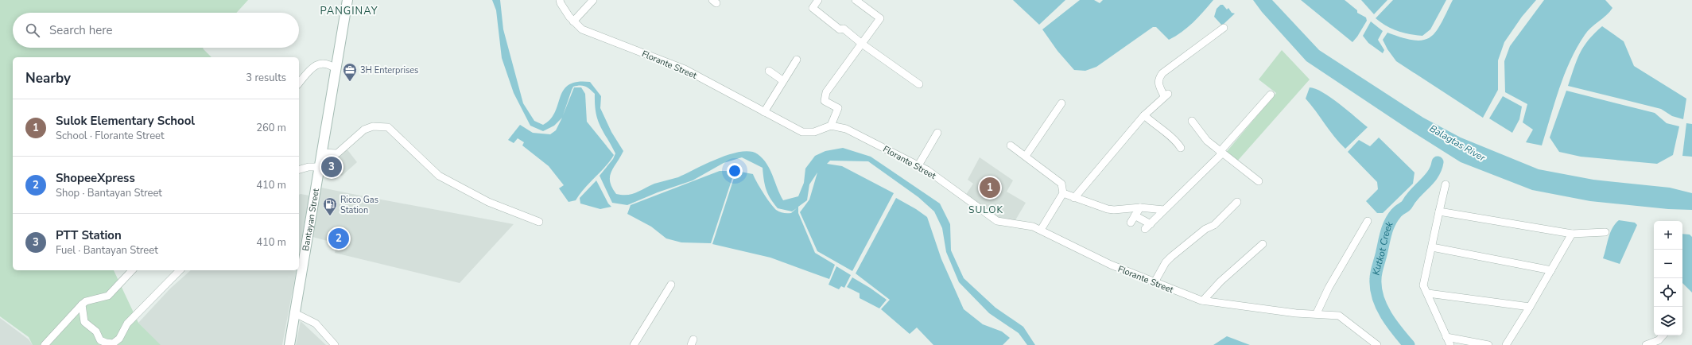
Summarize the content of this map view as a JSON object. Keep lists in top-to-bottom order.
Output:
{
  "streets": {
    "main road": ["Bantayan Street"],
    "street": ["Florante Street"]
  },
  "districts": ["PANGINAY", "SULOK"],
  "water": ["Balagtas River", "Kutkot Creek"],
  "places": {
    "office": ["3H Enterprises"],
    "fuel station": ["Ricco Gas Station"]
  },
  "page": {
    "search": "Search here",
    "heading": ["Nearby", "3 results"],
    "list": [
      {
        "mark": "1",
        "name": "Sulok Elementary School",
        "note": "School · Florante Street",
        "value": "260 m"
      },
      {
        "mark": "2",
        "name": "ShopeeXpress",
        "note": "Shop · Bantayan Street",
        "value": "410 m"
      },
      {
        "mark": "3",
        "name": "PTT Station",
        "note": "Fuel · Bantayan Street",
        "value": "410 m"
      }
    ],
    "pins": ["3", "1", "2"],
    "map_buttons": ["+", "−"]
  }
}
